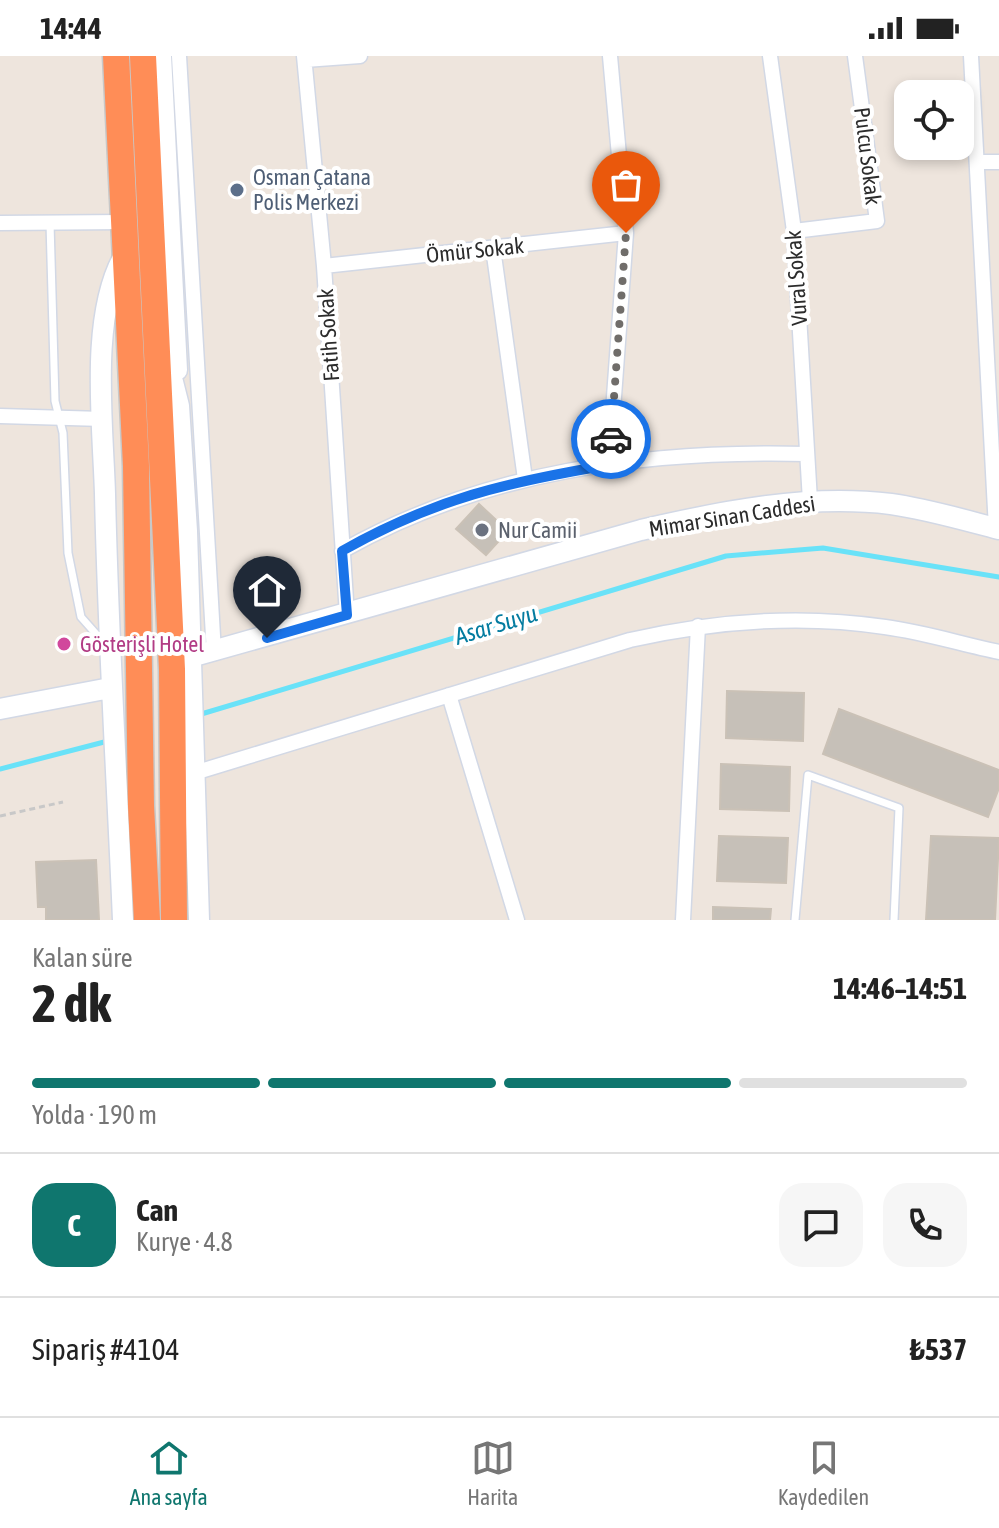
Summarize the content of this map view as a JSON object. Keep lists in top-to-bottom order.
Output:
{
  "streets": {
    "main road": ["Mimar Sinan Caddesi"],
    "street": [
      "Pulcu Sokak",
      "Ömür Sokak",
      "Vural Sokak",
      "Fatih Sokak"
    ]
  },
  "crossings": [
    ["Pulcu Sokak", "Vural Sokak"],
    ["Ömür Sokak", "Fatih Sokak"],
    ["Vural Sokak", "Mimar Sinan Caddesi"],
    ["Fatih Sokak", "Mimar Sinan Caddesi"]
  ],
  "water": ["Asar Suyu"],
  "places": ["Osman Çatana Polis Merkezi", "Nur Camii", "Gösterişli Hotel"],
  "page": {
    "status": "14:44",
    "heading": ["2 dk", "Kalan süre", "14:46–14:51"],
    "panel": [
      "Can",
      "Kurye · 4.8",
      "Sipariş #4104",
      "₺537"
    ],
    "bar": "Yolda · 190 m",
    "round": "C",
    "tabs": ["Ana sayfa", "Harita", "Kaydedilen"]
  }
}
